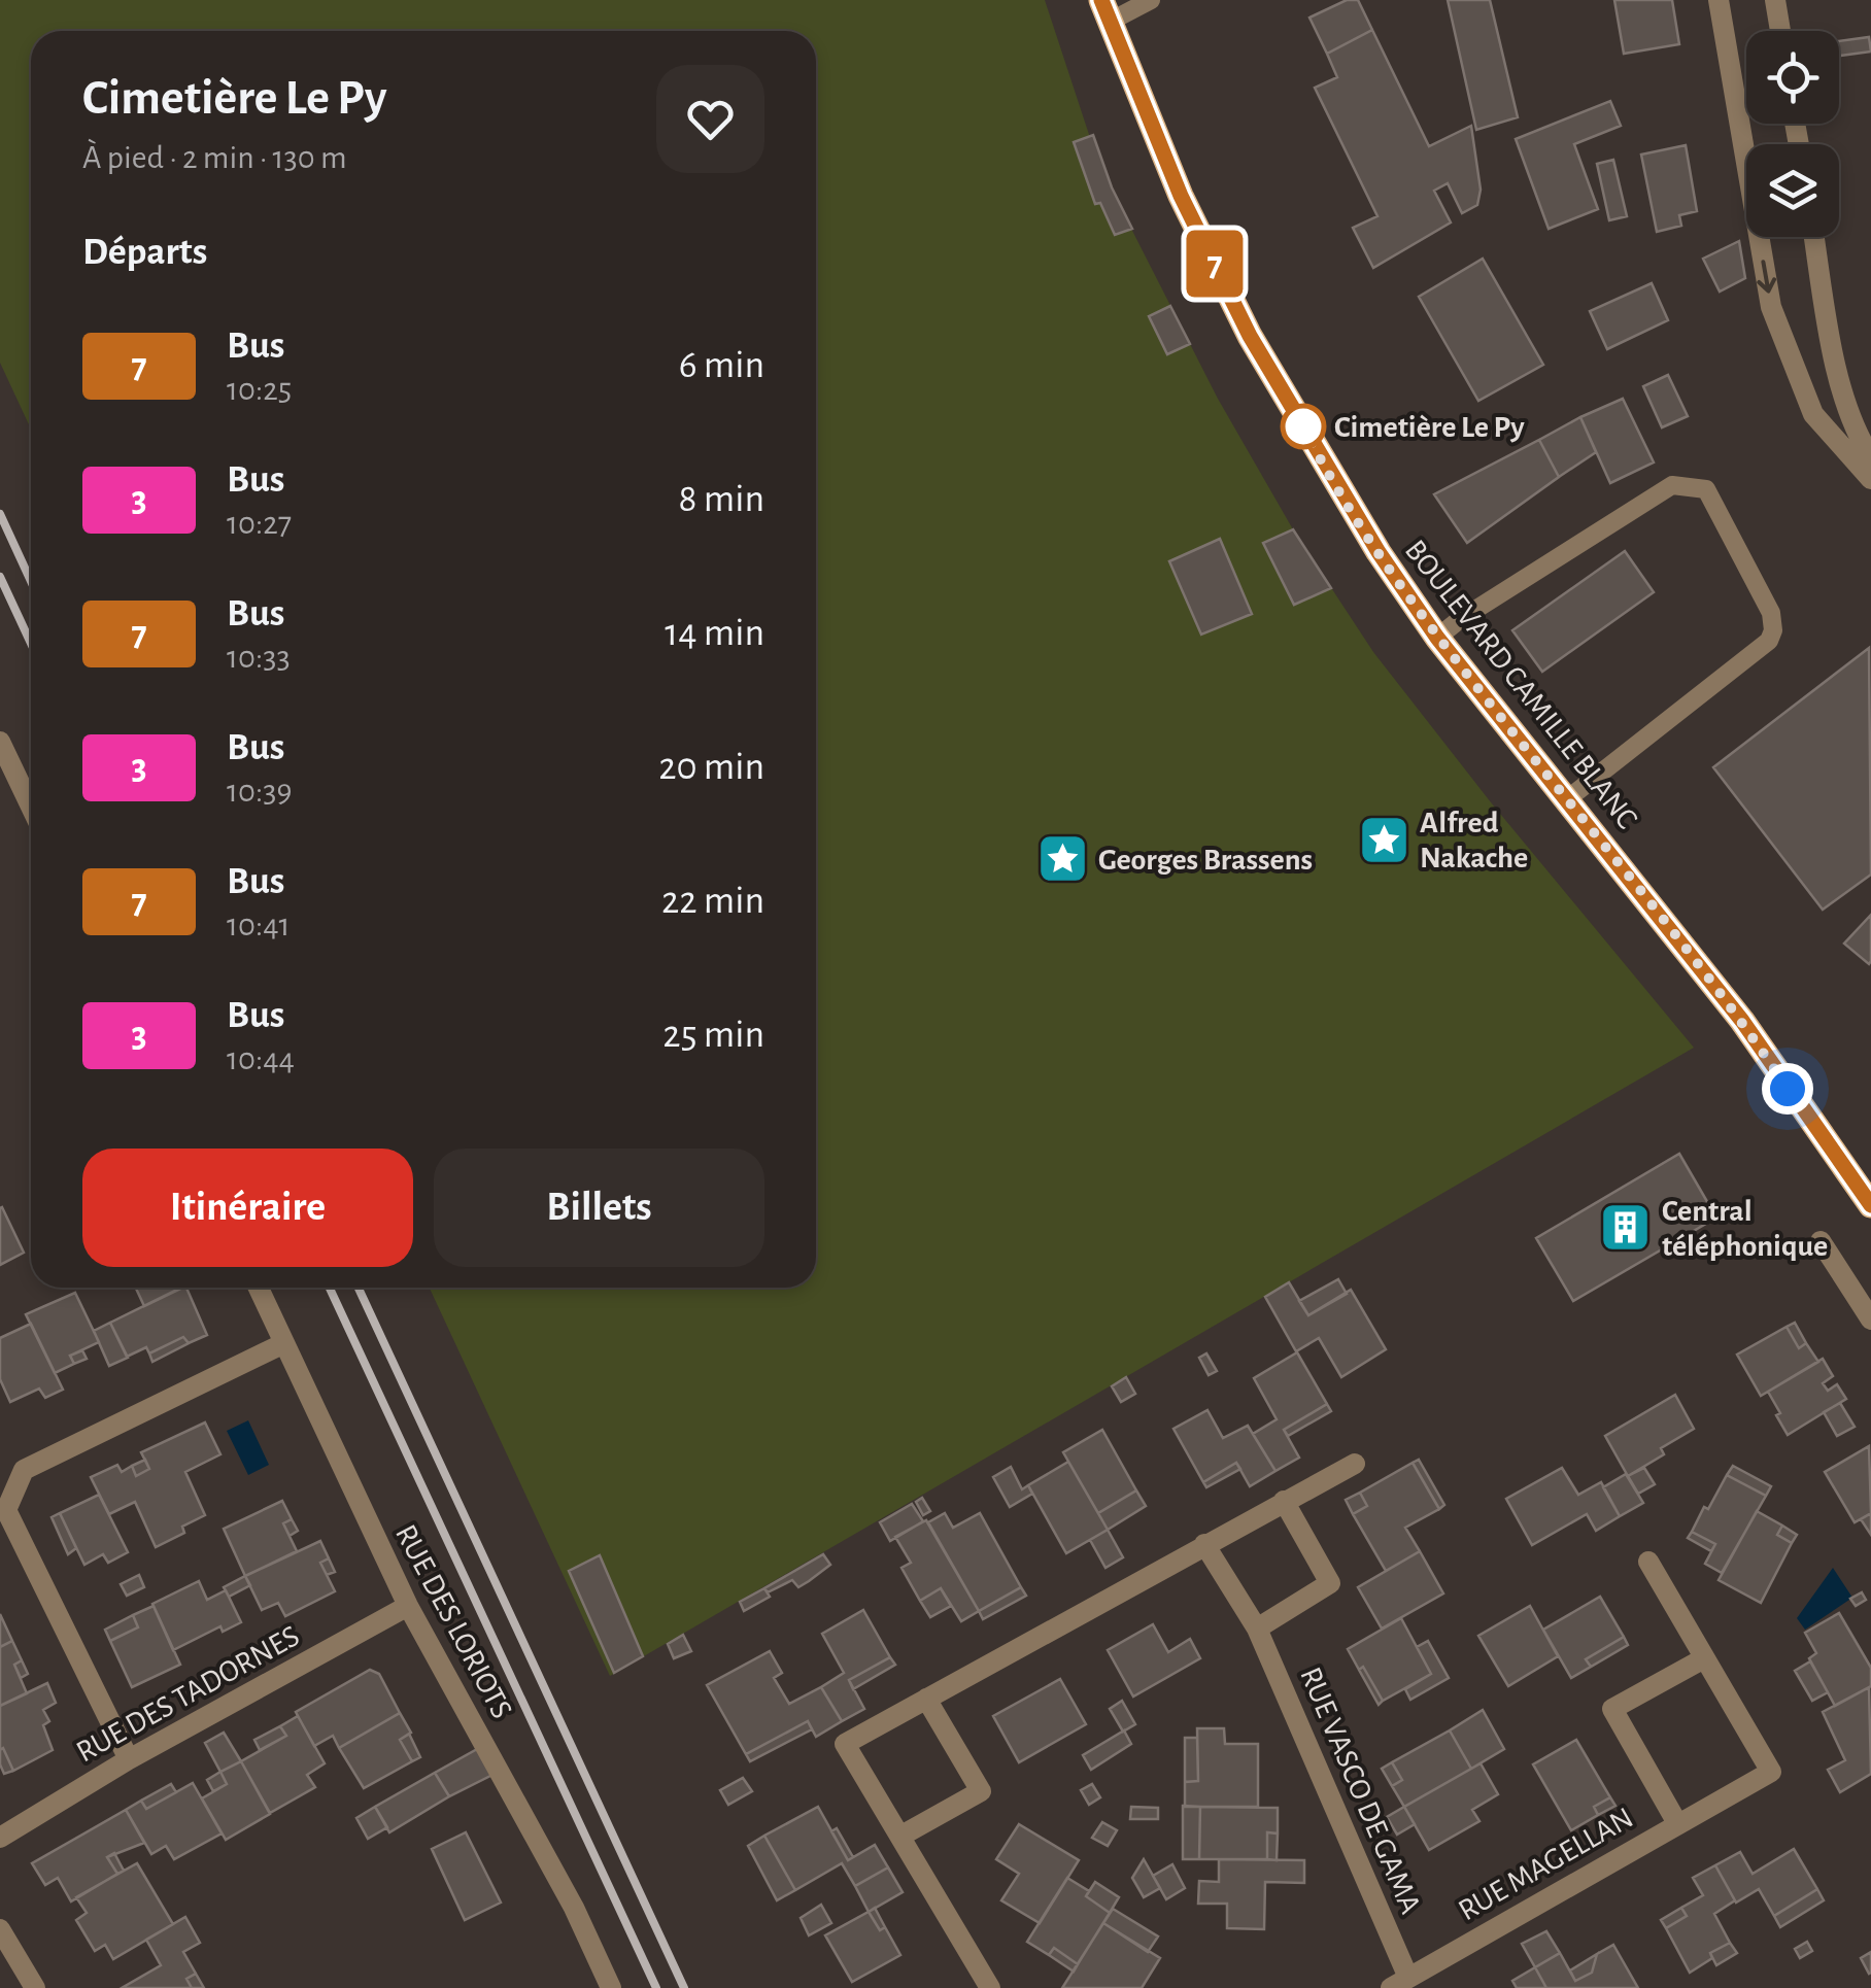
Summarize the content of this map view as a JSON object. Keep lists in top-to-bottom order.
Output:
{
  "streets": {
    "main road": ["BOULEVARD CAMILLE BLANC"],
    "street": [
      "RUE DES LORIOTS",
      "RUE DES TADORNES",
      "RUE VASCO DE GAMA",
      "RUE MAGELLAN"
    ]
  },
  "crossings": [
    ["RUE DES LORIOTS", "RUE DES TADORNES"],
    ["RUE VASCO DE GAMA", "RUE MAGELLAN"]
  ],
  "places": {
    "other": ["Cimetière Le Py"],
    "place": ["Alfred Nakache", "Georges Brassens"],
    "building": ["Central téléphonique"]
  },
  "lines": ["bus line 7"],
  "page": {
    "on_map": "7",
    "heading": [
      ["Cimetière Le Py", "À pied · 2 min · 130 m"],
      "Départs"
    ],
    "list": [
      {
        "mark": "7",
        "name": "Bus",
        "note": "10:25",
        "value": "6 min"
      },
      {
        "mark": "3",
        "name": "Bus",
        "note": "10:27",
        "value": "8 min"
      },
      {
        "mark": "7",
        "name": "Bus",
        "note": "10:33",
        "value": "14 min"
      },
      {
        "mark": "3",
        "name": "Bus",
        "note": "10:39",
        "value": "20 min"
      },
      {
        "mark": "7",
        "name": "Bus",
        "note": "10:41",
        "value": "22 min"
      },
      {
        "mark": "3",
        "name": "Bus",
        "note": "10:44",
        "value": "25 min"
      }
    ],
    "buttons": ["Itinéraire", "Billets"]
  }
}
